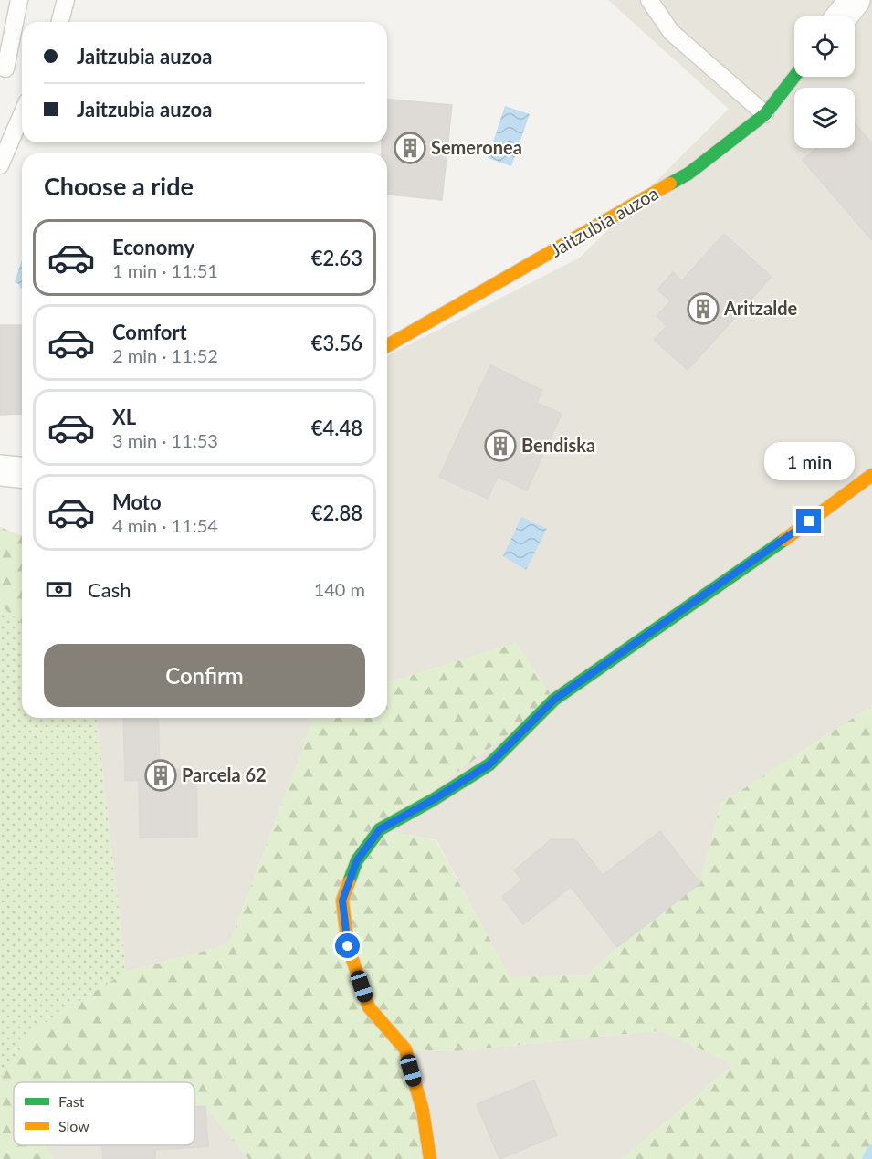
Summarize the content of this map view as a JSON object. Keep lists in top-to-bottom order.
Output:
{
  "streets": {
    "street": ["Jaitzubia auzoa"]
  },
  "places": {
    "building": [
      "Semeronea",
      "Aritzalde",
      "Bendiska",
      "Parcela 62"
    ]
  },
  "legend": ["Fast", "Slow"],
  "page": {
    "banner": ["Jaitzubia auzoa", "Jaitzubia auzoa"],
    "heading": "Choose a ride",
    "list": [
      {
        "name": "Economy",
        "note": "1 min · 11:51",
        "value": "€2.63"
      },
      {
        "name": "Comfort",
        "note": "2 min · 11:52",
        "value": "€3.56"
      },
      {
        "name": "XL",
        "note": "3 min · 11:53",
        "value": "€4.48"
      },
      {
        "name": "Moto",
        "note": "4 min · 11:54",
        "value": "€2.88"
      }
    ],
    "bubble": "1 min",
    "pay": ["Cash", "140 m"],
    "buttons": "Confirm"
  }
}
